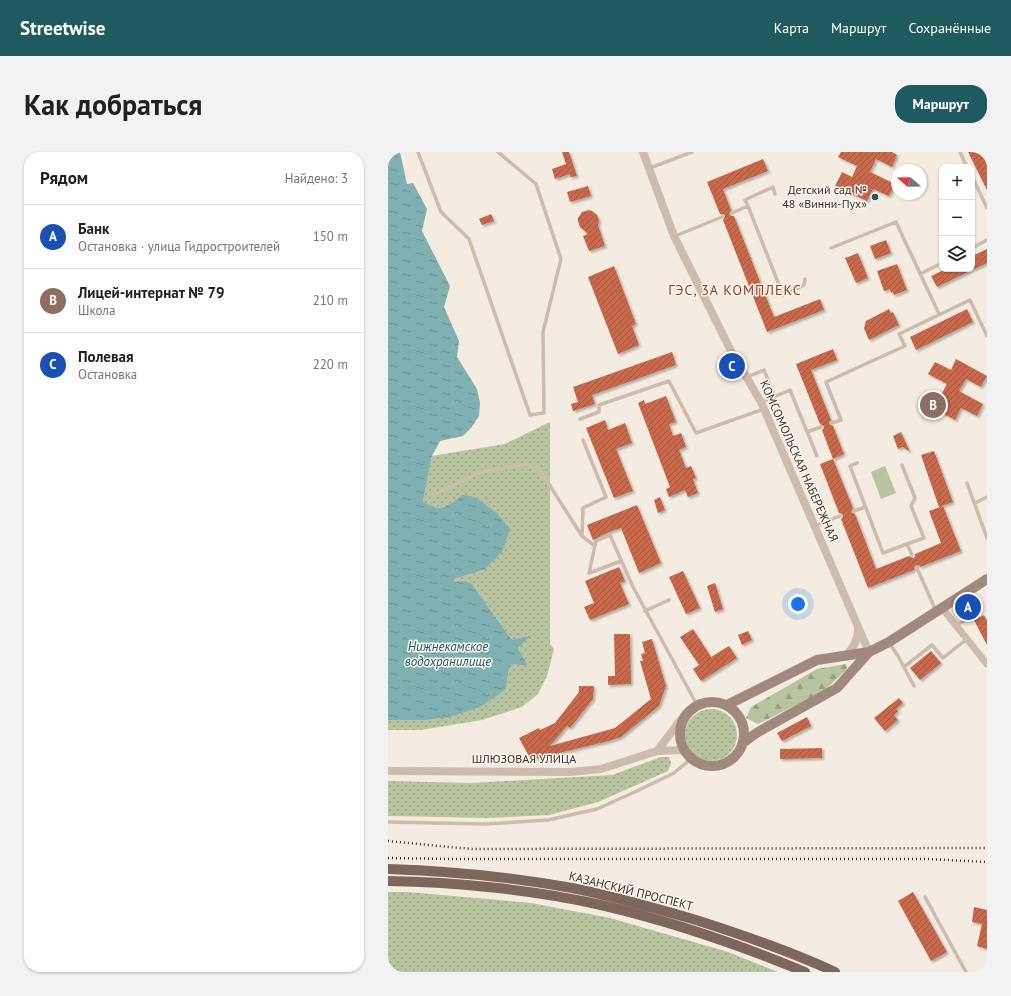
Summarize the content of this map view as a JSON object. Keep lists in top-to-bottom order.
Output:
{
  "streets": {
    "main road": ["КАЗАНСКИЙ ПРОСПЕКТ"],
    "street": ["КОМСОМОЛЬСКАЯ НАБЕРЕЖНАЯ", "ШЛЮЗОВАЯ УЛИЦА"]
  },
  "districts": ["ГЭС, 3А КОМПЛЕКС"],
  "water": ["Нижнекамское водохранилище"],
  "places": ["Детский сад № 48 «Винни-Пух»"],
  "north": "left",
  "page": {
    "header": "Streetwise",
    "nav": ["Карта", "Маршрут", "Сохранённые"],
    "buttons": "Маршрут",
    "title": "Как добраться",
    "heading": ["Рядом", "Найдено: 3"],
    "map_buttons": ["+", "−"],
    "list": [
      {
        "mark": "A",
        "name": "Банк",
        "note": "Остановка · улица Гидростроителей",
        "value": "150 m"
      },
      {
        "mark": "B",
        "name": "Лицей-интернат № 79",
        "note": "Школа",
        "value": "210 m"
      },
      {
        "mark": "C",
        "name": "Полевая",
        "note": "Остановка",
        "value": "220 m"
      }
    ],
    "pins": ["C", "B", "A"]
  }
}
